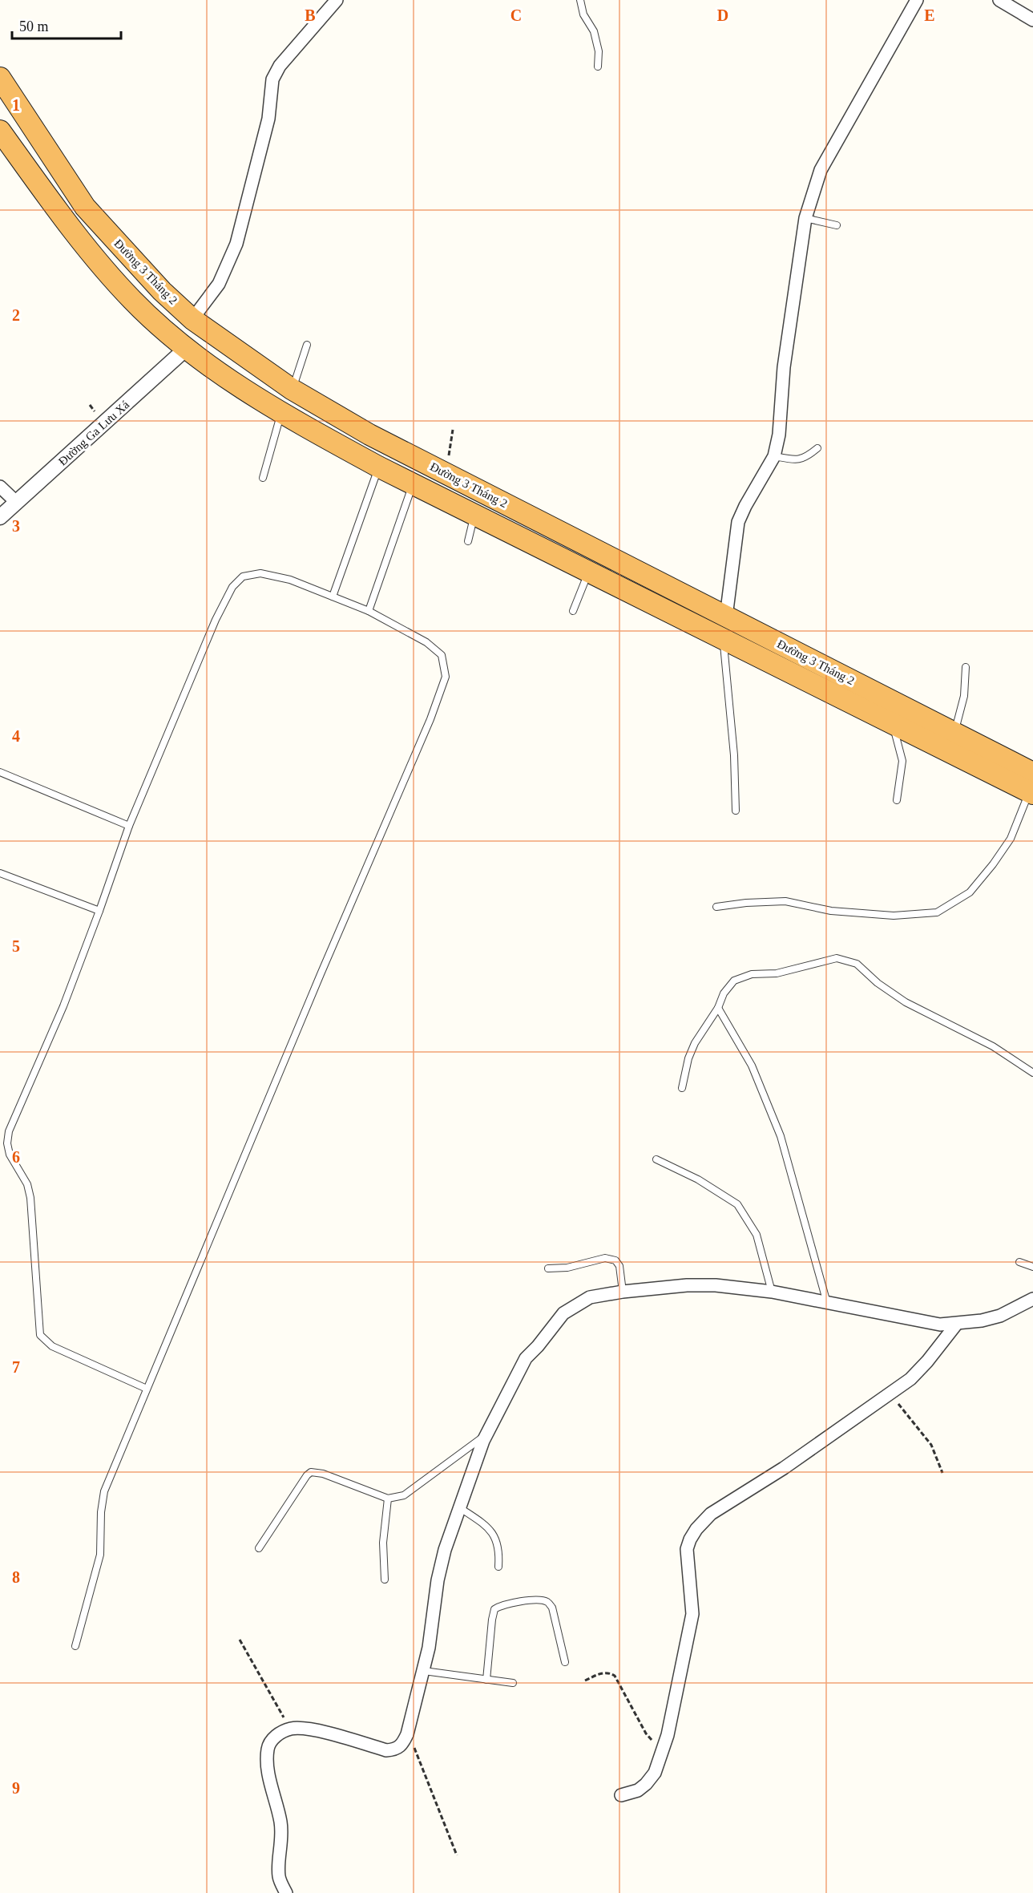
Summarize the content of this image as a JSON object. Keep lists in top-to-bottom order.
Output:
{
  "streets": {
    "highway": ["Đường 3 Tháng 2"],
    "street": ["Đường Ga Lưu Xá"]
  },
  "crossings": [
    ["Đường 3 Tháng 2", "Đường Ga Lưu Xá"]
  ],
  "scale_bar": "50 m",
  "grid": {
    "columns": [
      "B",
      "C",
      "D",
      "E"
    ],
    "rows": [
      "1",
      "2",
      "3",
      "4",
      "5",
      "6",
      "7",
      "8",
      "9"
    ]
  }
}
